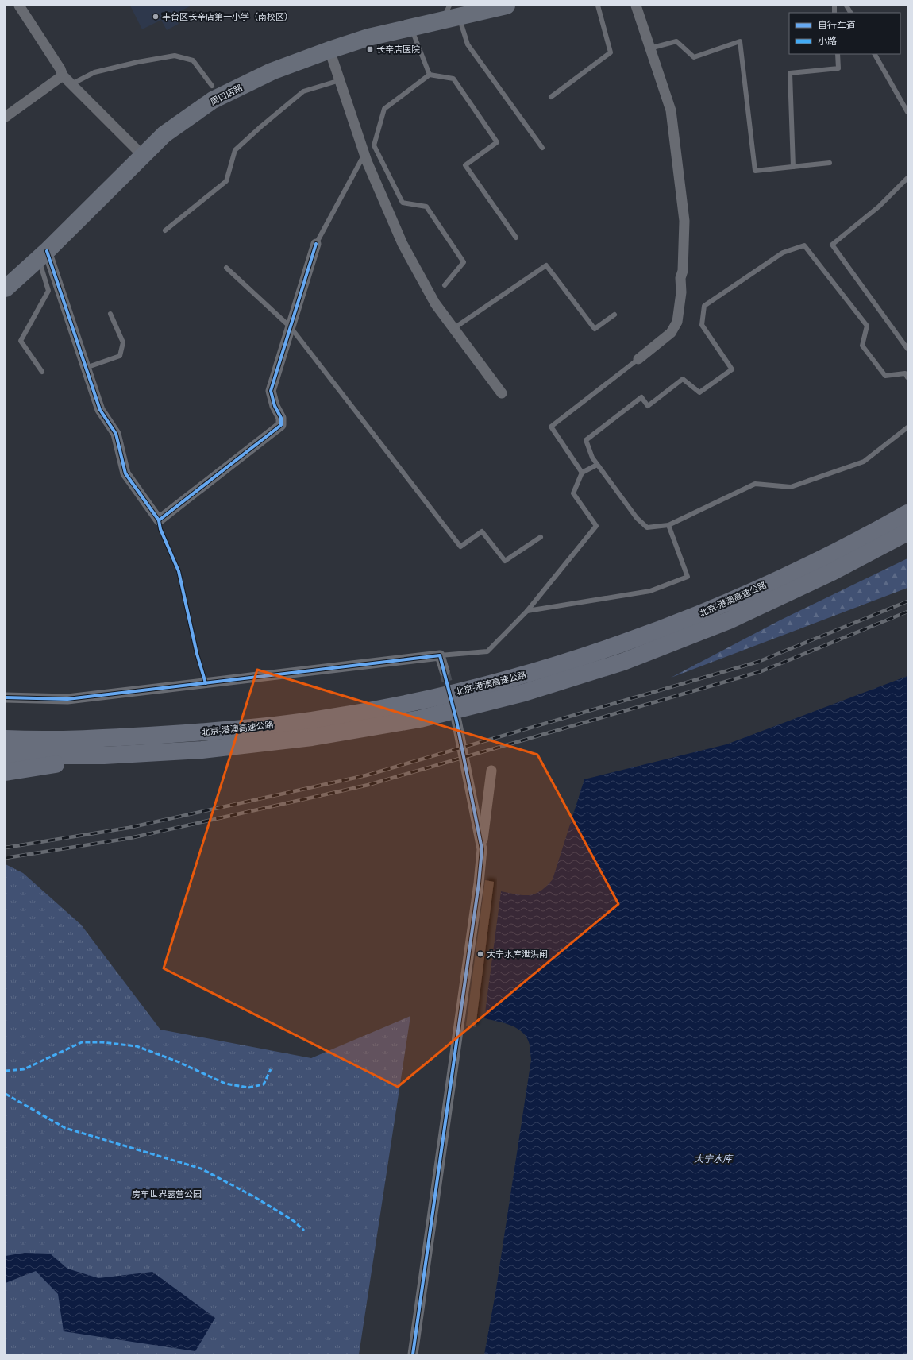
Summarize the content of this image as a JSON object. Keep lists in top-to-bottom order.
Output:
{
  "streets": {
    "highway": ["周口店路", "北京-港澳高速公路"]
  },
  "water": ["大宁水库"],
  "parks": ["房车世界露营公园"],
  "places": {
    "other": ["丰台区长辛店第一小学（南校区）", "大宁水库泄洪闸"],
    "transit": ["长辛店医院"]
  },
  "legend": ["自行车道", "小路"]
}
